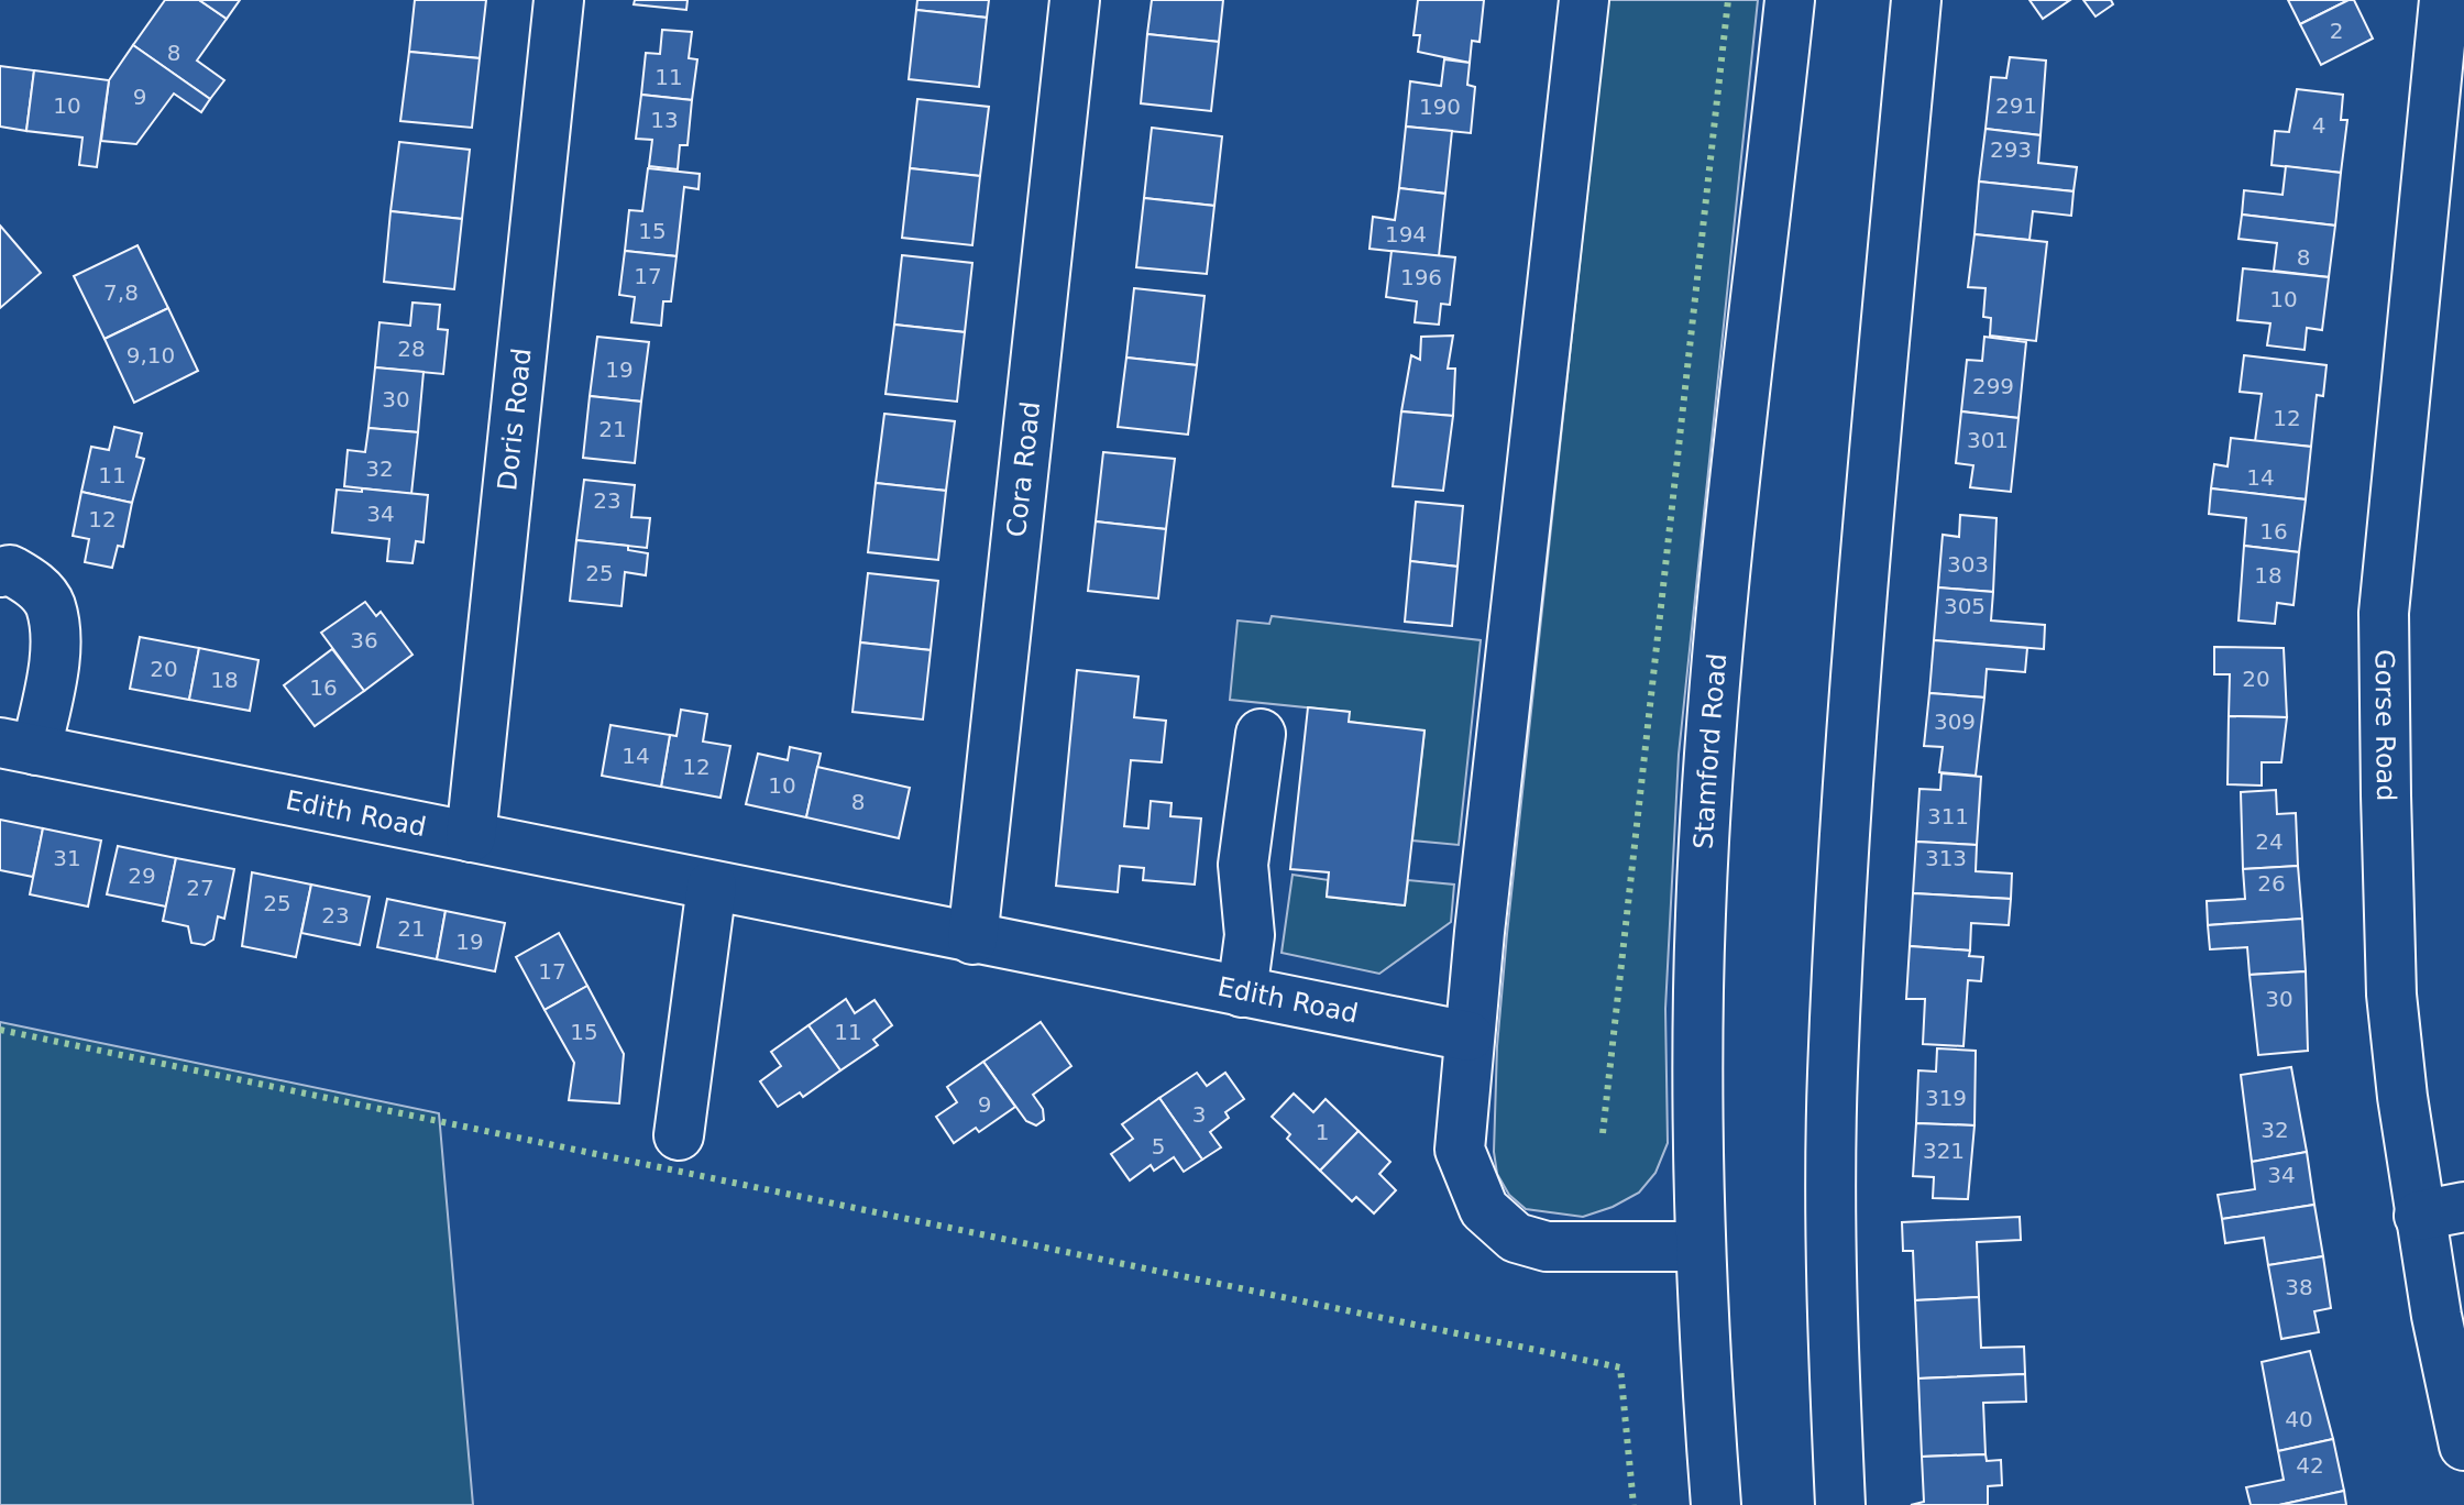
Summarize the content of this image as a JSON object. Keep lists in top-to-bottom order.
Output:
{
  "streets": {
    "street": [
      "Doris Road",
      "Cora Road",
      "Gorse Road",
      "Stamford Road",
      "Edith Road"
    ]
  },
  "crossings": [
    ["Doris Road", "Edith Road"],
    ["Cora Road", "Edith Road"]
  ],
  "house_numbers": [
    "2",
    "8",
    "11",
    "9",
    "10",
    "291",
    "190",
    "13",
    "4",
    "293",
    "15",
    "194",
    "8",
    "17",
    "196",
    "7,8",
    "10",
    "28",
    "9,10",
    "19",
    "299",
    "30",
    "12",
    "21",
    "301",
    "32",
    "11",
    "14",
    "23",
    "34",
    "12",
    "16",
    "303",
    "25",
    "18",
    "305",
    "36",
    "20",
    "20",
    "18",
    "16",
    "309",
    "14",
    "12",
    "10",
    "8",
    "311",
    "24",
    "31",
    "313",
    "29",
    "26",
    "27",
    "25",
    "23",
    "21",
    "19",
    "17",
    "30",
    "15",
    "11",
    "319",
    "9",
    "3",
    "32",
    "1",
    "5",
    "321",
    "34",
    "38",
    "40",
    "42"
  ]
}
